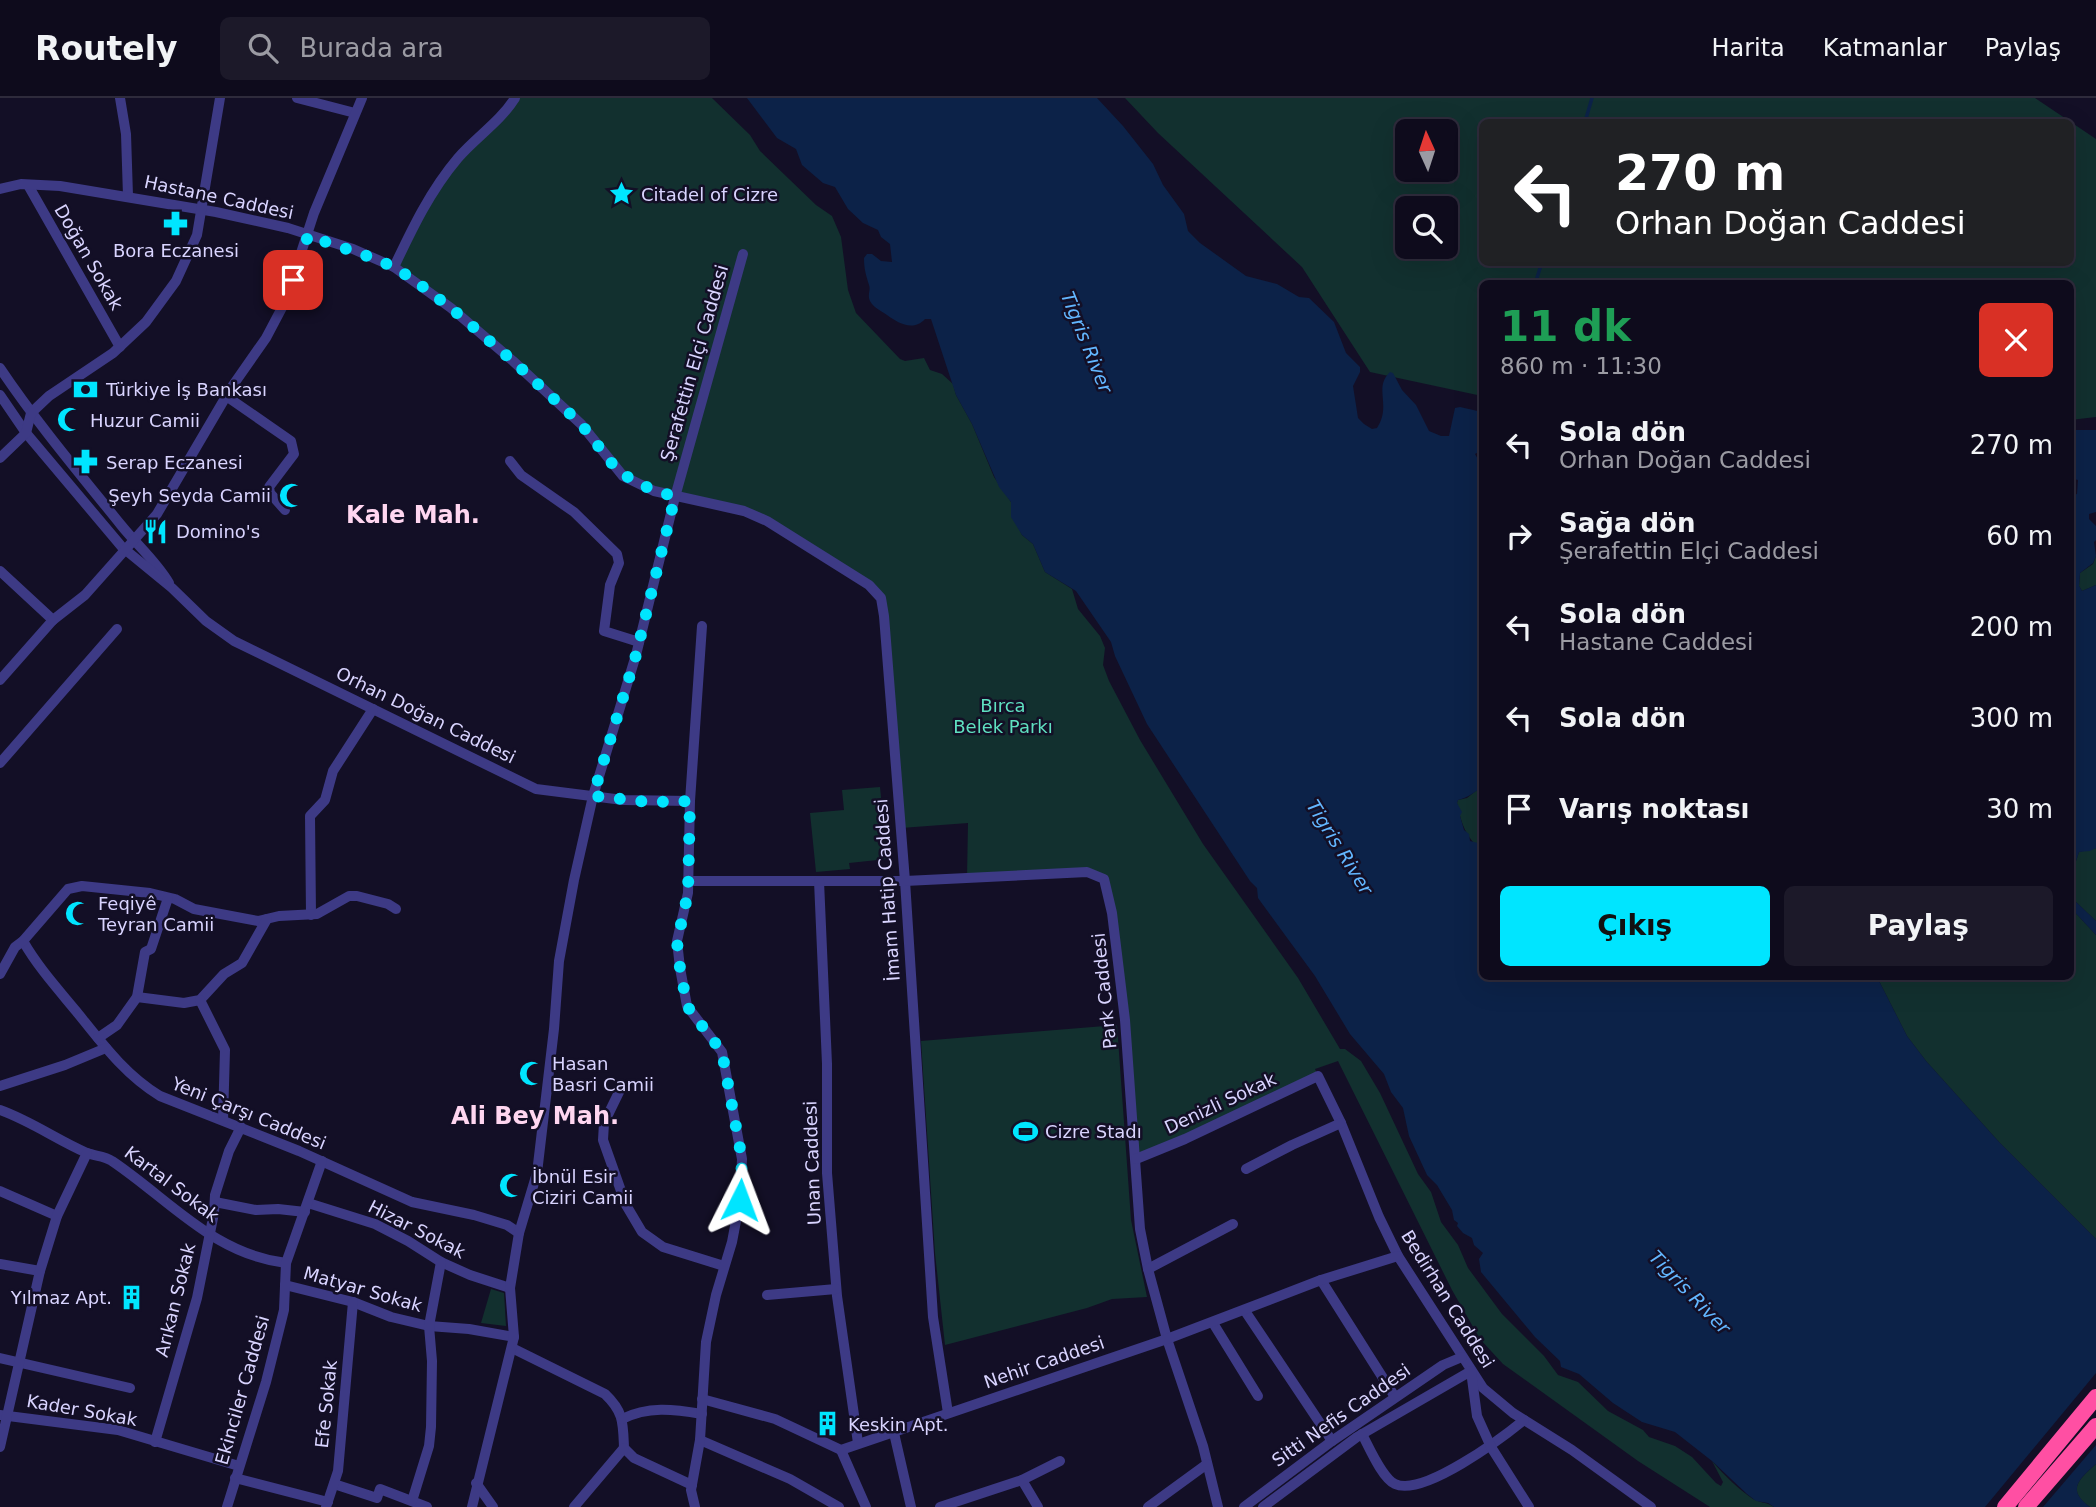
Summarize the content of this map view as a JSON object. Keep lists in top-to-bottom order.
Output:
{
  "streets": {
    "street": [
      "Hastane Caddesi",
      "Doğan Sokak",
      "Şerafettin Elçi Caddesi",
      "Orhan Doğan Caddesi",
      "İmam Hatip Caddesi",
      "Park Caddesi",
      "Denizli Sokak",
      "Yeni Çarşı Caddesi",
      "Unan Caddesi",
      "Kartal Sokak",
      "Hizar Sokak",
      "Matyar Sokak",
      "Bedirhan Caddesi",
      "Arıkan Sokak",
      "Nehir Caddesi",
      "Ekinciler Caddesi",
      "Efe Sokak",
      "Kader Sokak",
      "Sitti Nefis Caddesi"
    ]
  },
  "crossings": [
    ["Hastane Caddesi", "Doğan Sokak"],
    ["Hastane Caddesi", "Şerafettin Elçi Caddesi"],
    ["Hastane Caddesi", "İmam Hatip Caddesi"],
    ["Şerafettin Elçi Caddesi", "Orhan Doğan Caddesi"],
    ["Şerafettin Elçi Caddesi", "İmam Hatip Caddesi"],
    ["Şerafettin Elçi Caddesi", "Yeni Çarşı Caddesi"],
    ["Şerafettin Elçi Caddesi", "Hizar Sokak"],
    ["Şerafettin Elçi Caddesi", "Matyar Sokak"],
    ["İmam Hatip Caddesi", "Park Caddesi"],
    ["İmam Hatip Caddesi", "Nehir Caddesi"],
    ["Park Caddesi", "Denizli Sokak"],
    ["Park Caddesi", "Unan Caddesi"],
    ["Park Caddesi", "Nehir Caddesi"],
    ["Denizli Sokak", "Bedirhan Caddesi"],
    ["Yeni Çarşı Caddesi", "Arıkan Sokak"],
    ["Yeni Çarşı Caddesi", "Ekinciler Caddesi"],
    ["Unan Caddesi", "Nehir Caddesi"],
    ["Kartal Sokak", "Arıkan Sokak"],
    ["Kartal Sokak", "Ekinciler Caddesi"],
    ["Hizar Sokak", "Arıkan Sokak"],
    ["Hizar Sokak", "Ekinciler Caddesi"],
    ["Matyar Sokak", "Ekinciler Caddesi"],
    ["Matyar Sokak", "Efe Sokak"],
    ["Bedirhan Caddesi", "Nehir Caddesi"],
    ["Bedirhan Caddesi", "Sitti Nefis Caddesi"],
    ["Arıkan Sokak", "Kader Sokak"],
    ["Ekinciler Caddesi", "Kader Sokak"]
  ],
  "districts": ["Kale Mah.", "Ali Bey Mah."],
  "water": ["Tigris River"],
  "parks": ["Bırca Belek Parkı"],
  "places": {
    "place": ["Citadel of Cizre"],
    "pharmacy": ["Bora Eczanesi", "Serap Eczanesi"],
    "bank": ["Türkiye İş Bankası"],
    "mosque": [
      "Huzur Camii",
      "Şeyh Seyda Camii",
      "Feqiyê Teyran Camii",
      "Hasan Basri Camii",
      "İbnül Esir Ciziri Camii"
    ],
    "restaurant": ["Domino's"],
    "sports": ["Cizre Stadı"],
    "building": ["Yılmaz Apt.", "Keskin Apt."]
  },
  "north": "top",
  "page": {
    "header": "Routely",
    "search": "Burada ara",
    "nav": ["Harita", "Katmanlar", "Paylaş"],
    "turn": ["270 m", "Orhan Doğan Caddesi"],
    "heading": ["11 dk", "860 m · 11:30"],
    "list": [
      {
        "name": "Sola dön",
        "note": "Orhan Doğan Caddesi",
        "value": "270 m"
      },
      {
        "name": "Sağa dön",
        "note": "Şerafettin Elçi Caddesi",
        "value": "60 m"
      },
      {
        "name": "Sola dön",
        "note": "Hastane Caddesi",
        "value": "200 m"
      },
      {
        "name": "Sola dön",
        "value": "300 m"
      },
      {
        "name": "Varış noktası",
        "value": "30 m"
      }
    ],
    "buttons": ["Çıkış", "Paylaş"]
  }
}
